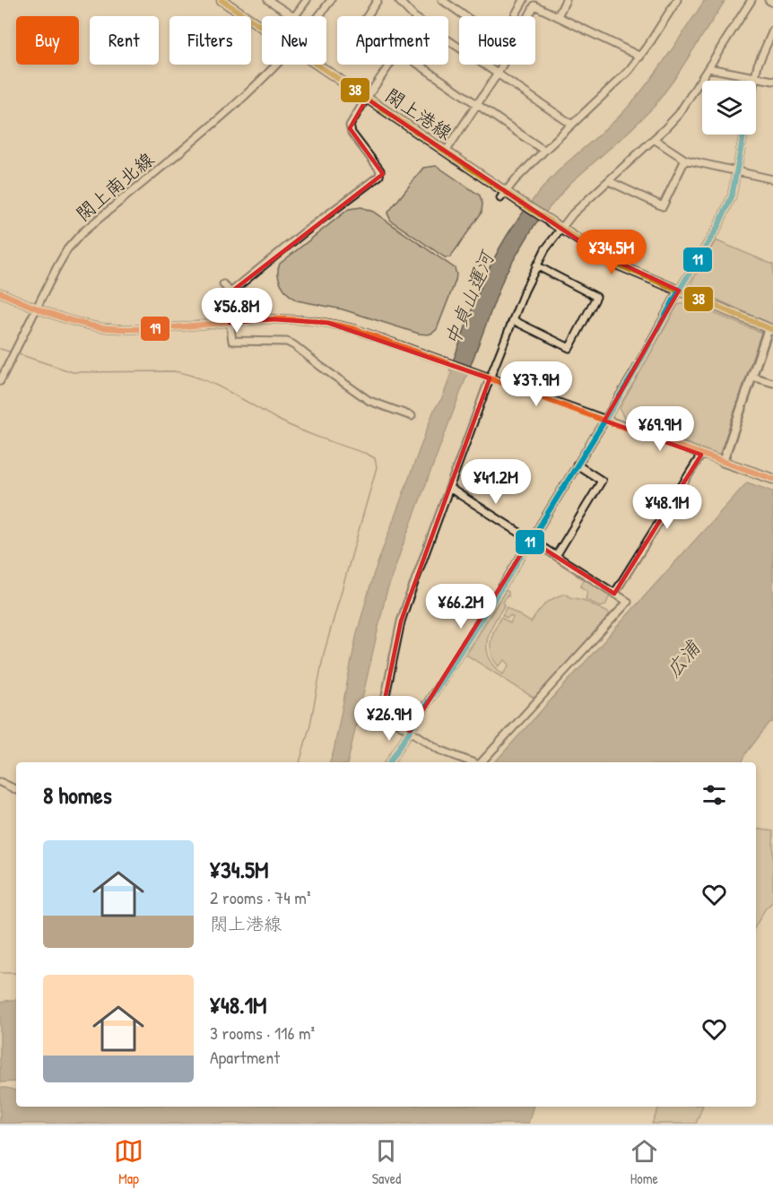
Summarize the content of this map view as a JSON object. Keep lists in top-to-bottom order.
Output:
{
  "streets": {
    "main road": ["閖上港線"],
    "street": ["閖上南北線"]
  },
  "water": ["中貞山運河", "広浦"],
  "lines": ["transit line 38", "transit line 11", "transit line 19"],
  "page": {
    "chip": [
      "Buy",
      "Rent",
      "Filters",
      "New",
      "Apartment",
      "House"
    ],
    "price": [
      "¥34.5M",
      "¥56.8M",
      "¥37.9M",
      "¥69.9M",
      "¥41.2M",
      "¥48.1M",
      "¥66.2M",
      "¥26.9M"
    ],
    "heading": "8 homes",
    "list": [
      {
        "name": "¥34.5M",
        "note": "2 rooms · 74 m² · 閖上港線"
      },
      {
        "name": "¥48.1M",
        "note": "3 rooms · 116 m² · Apartment"
      }
    ],
    "tabs": ["Map", "Saved", "Home"]
  }
}
